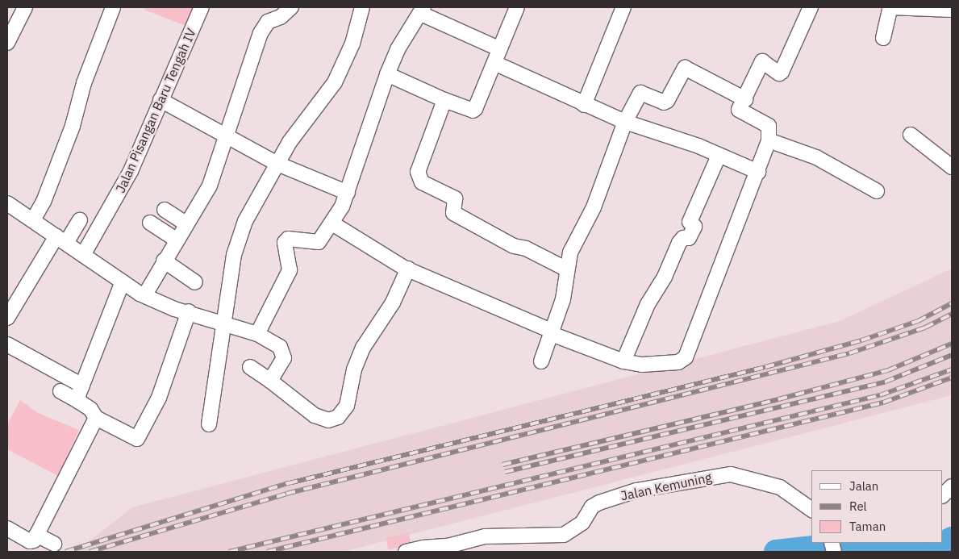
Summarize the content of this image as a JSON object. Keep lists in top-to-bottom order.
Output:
{
  "streets": {
    "street": ["Jalan Pisangan Baru Tengah IV", "Jalan Kemuning"]
  },
  "legend": ["Jalan", "Rel", "Taman"]
}
